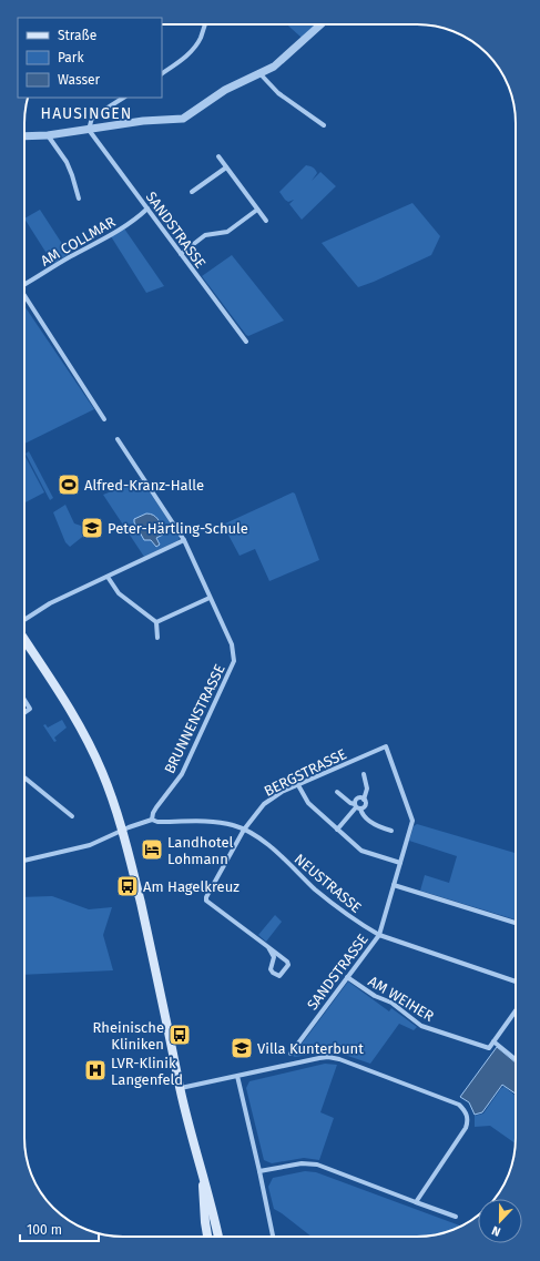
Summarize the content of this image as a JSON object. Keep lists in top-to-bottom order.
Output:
{
  "streets": {
    "street": [
      "SANDSTRASSE",
      "AM COLLMAR",
      "BRUNNENSTRASSE",
      "BERGSTRASSE",
      "NEUSTRASSE",
      "AM WEIHER"
    ]
  },
  "crossings": [
    ["SANDSTRASSE", "AM COLLMAR"],
    ["SANDSTRASSE", "BERGSTRASSE"],
    ["SANDSTRASSE", "NEUSTRASSE"],
    ["SANDSTRASSE", "AM WEIHER"],
    ["BRUNNENSTRASSE", "NEUSTRASSE"],
    ["BERGSTRASSE", "NEUSTRASSE"]
  ],
  "districts": ["HAUSINGEN"],
  "places": {
    "sports": ["Alfred-Kranz-Halle"],
    "school or university": ["Peter-Härtling-Schule", "Villa Kunterbunt"],
    "hotel": ["Landhotel Lohmann"],
    "bus stop": ["Am Hagelkreuz", "Rheinische Kliniken"],
    "hospital": ["LVR-Klinik Langenfeld"]
  },
  "legend": ["Straße", "Park", "Wasser"],
  "scale_bar": "100 m",
  "north": "bottom"
}
